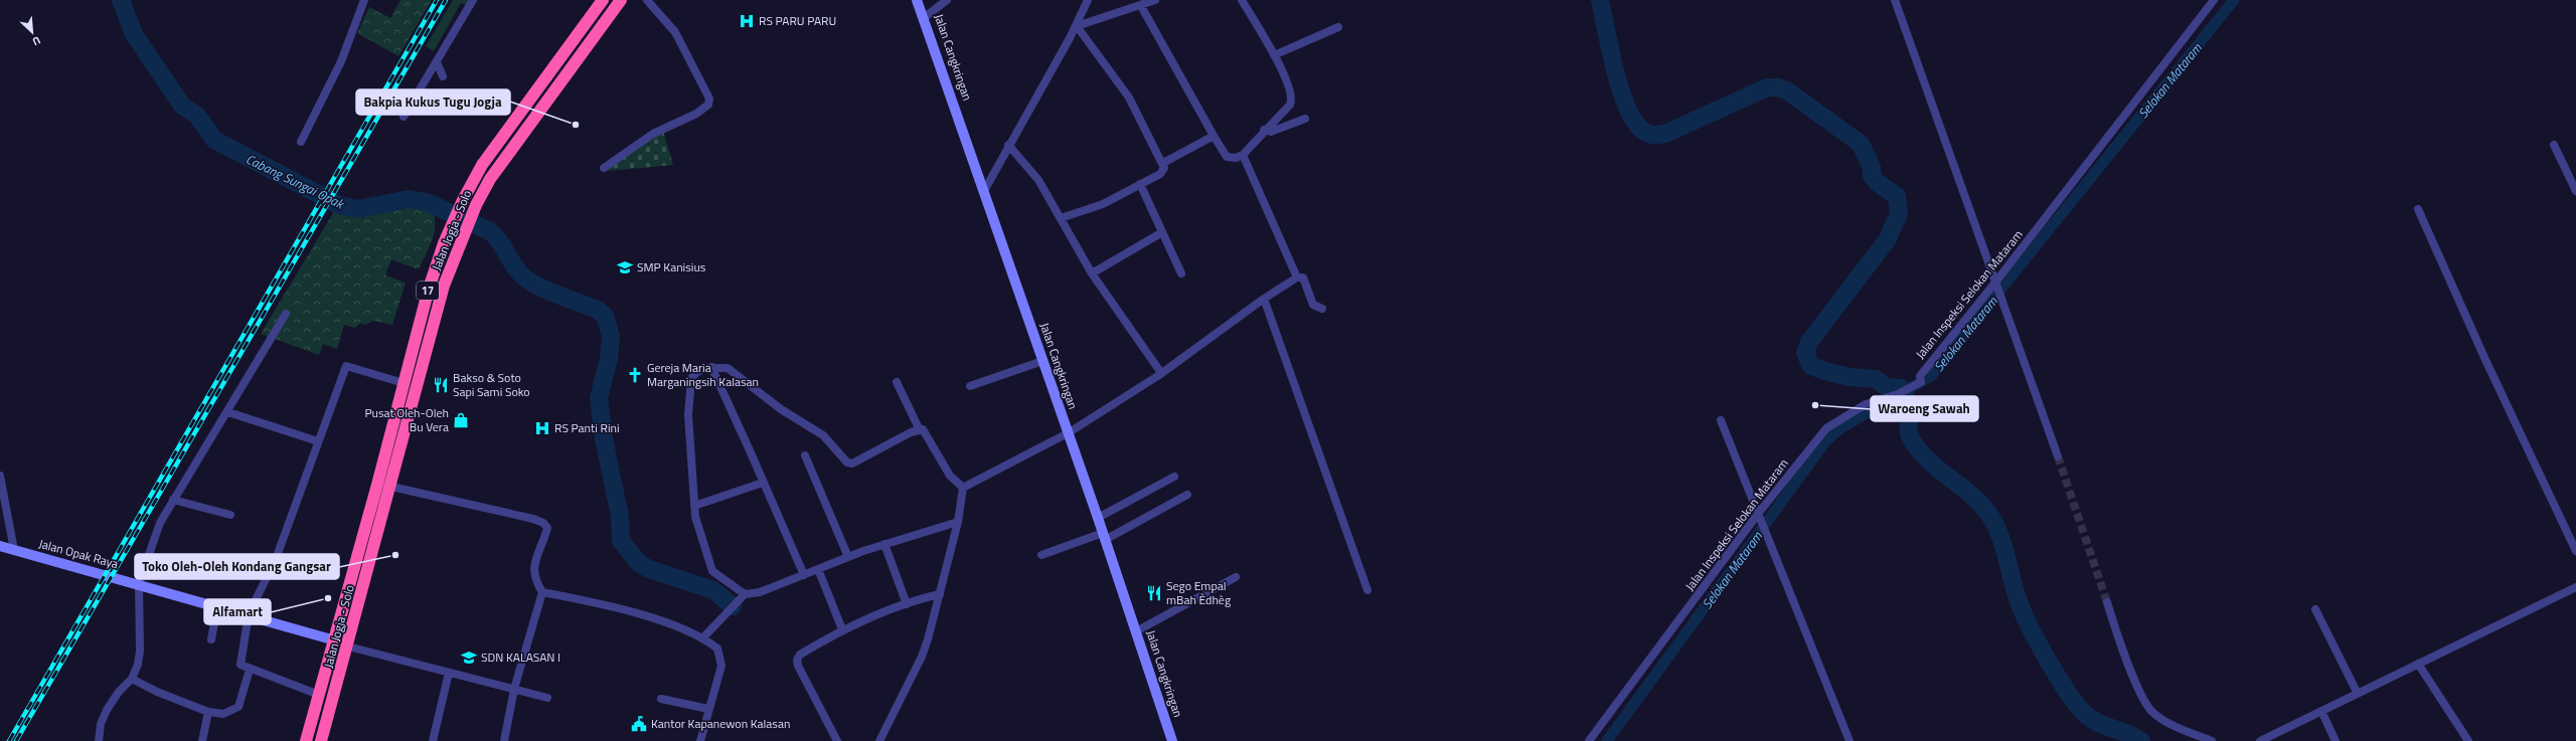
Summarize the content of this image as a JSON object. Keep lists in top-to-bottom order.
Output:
{
  "streets": {
    "highway": ["Jalan Jogja - Solo", "17"],
    "main road": ["Jalan Cangkringan", "Jalan Opak Raya"],
    "street": ["Jalan Inspeksi Selokan Mataram"]
  },
  "crossings": [
    ["Jalan Jogja - Solo", "Jalan Opak Raya"]
  ],
  "water": ["Selokan Mataram", "Cabang Sungai Opak"],
  "places": {
    "hospital": ["RS PARU PARU", "RS Panti Rini"],
    "other": [
      "Bakpia Kukus Tugu Jogja",
      "Waroeng Sawah",
      "Toko Oleh-Oleh Kondang Gangsar",
      "Alfamart"
    ],
    "school or university": ["SMP Kanisius", "SDN KALASAN I"],
    "church": ["Gereja Maria Marganingsih Kalasan"],
    "restaurant": ["Bakso & Soto Sapi Sami Soko", "Sego Empal mBah Èdhèg"],
    "shop": ["Pusat Oleh-Oleh Bu Vera"],
    "public building": ["Kantor Kapanewon Kalasan"]
  },
  "north": "bottom right"
}
